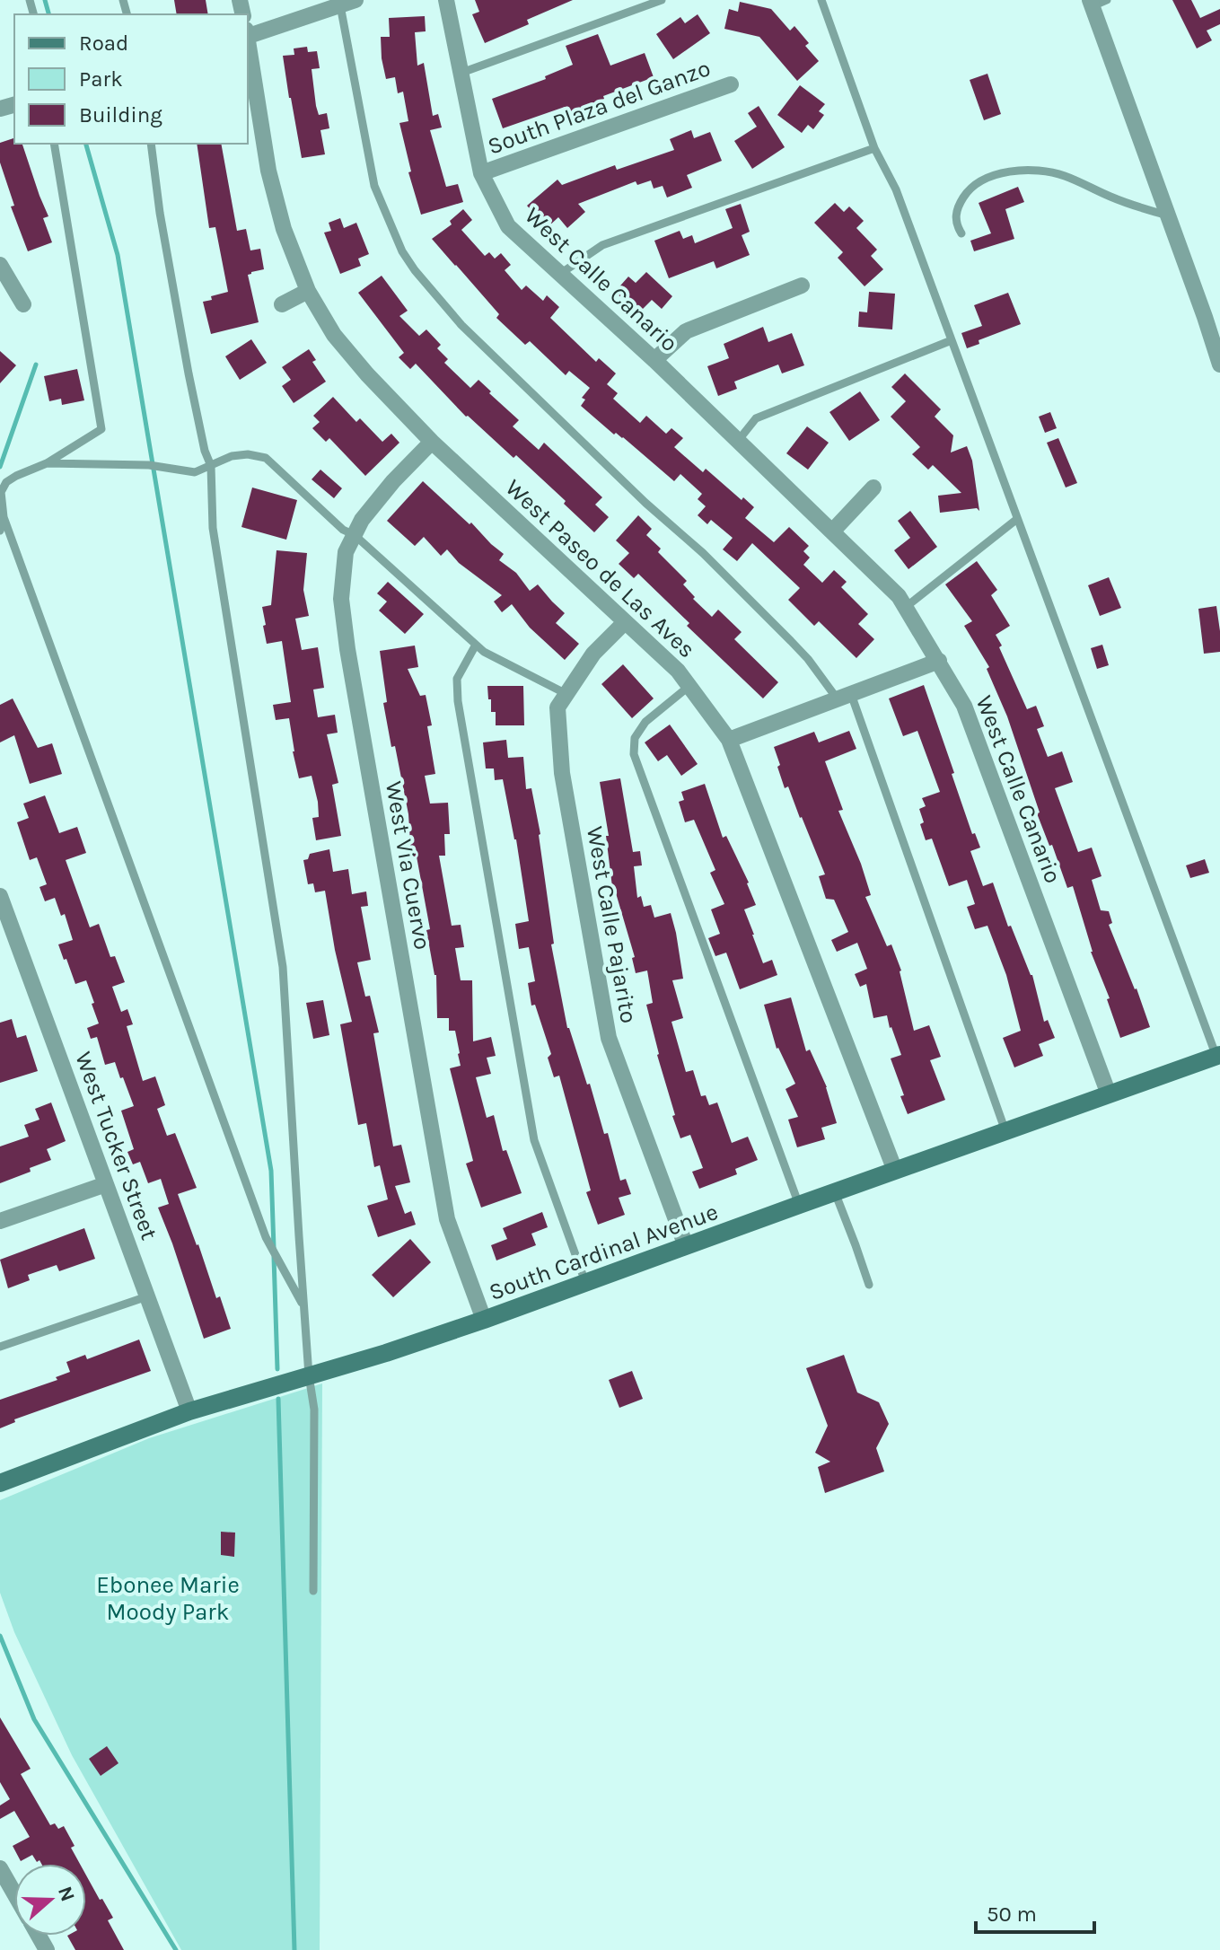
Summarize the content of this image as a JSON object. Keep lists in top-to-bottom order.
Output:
{
  "streets": {
    "main road": ["South Cardinal Avenue"],
    "street": [
      "South Plaza del Ganzo",
      "West Calle Canario",
      "West Paseo de Las Aves",
      "West Via Cuervo",
      "West Calle Pajarito",
      "West Tucker Street"
    ]
  },
  "crossings": [
    ["South Plaza del Ganzo", "West Calle Canario"],
    ["West Calle Canario", "South Cardinal Avenue"],
    ["West Paseo de Las Aves", "West Via Cuervo"],
    ["West Paseo de Las Aves", "West Calle Pajarito"],
    ["West Paseo de Las Aves", "South Cardinal Avenue"],
    ["West Via Cuervo", "South Cardinal Avenue"],
    ["West Calle Pajarito", "South Cardinal Avenue"],
    ["West Tucker Street", "South Cardinal Avenue"]
  ],
  "parks": ["Ebonee Marie Moody Park"],
  "legend": ["Road", "Park", "Building"],
  "scale_bar": "50 m",
  "north": "right"
}
